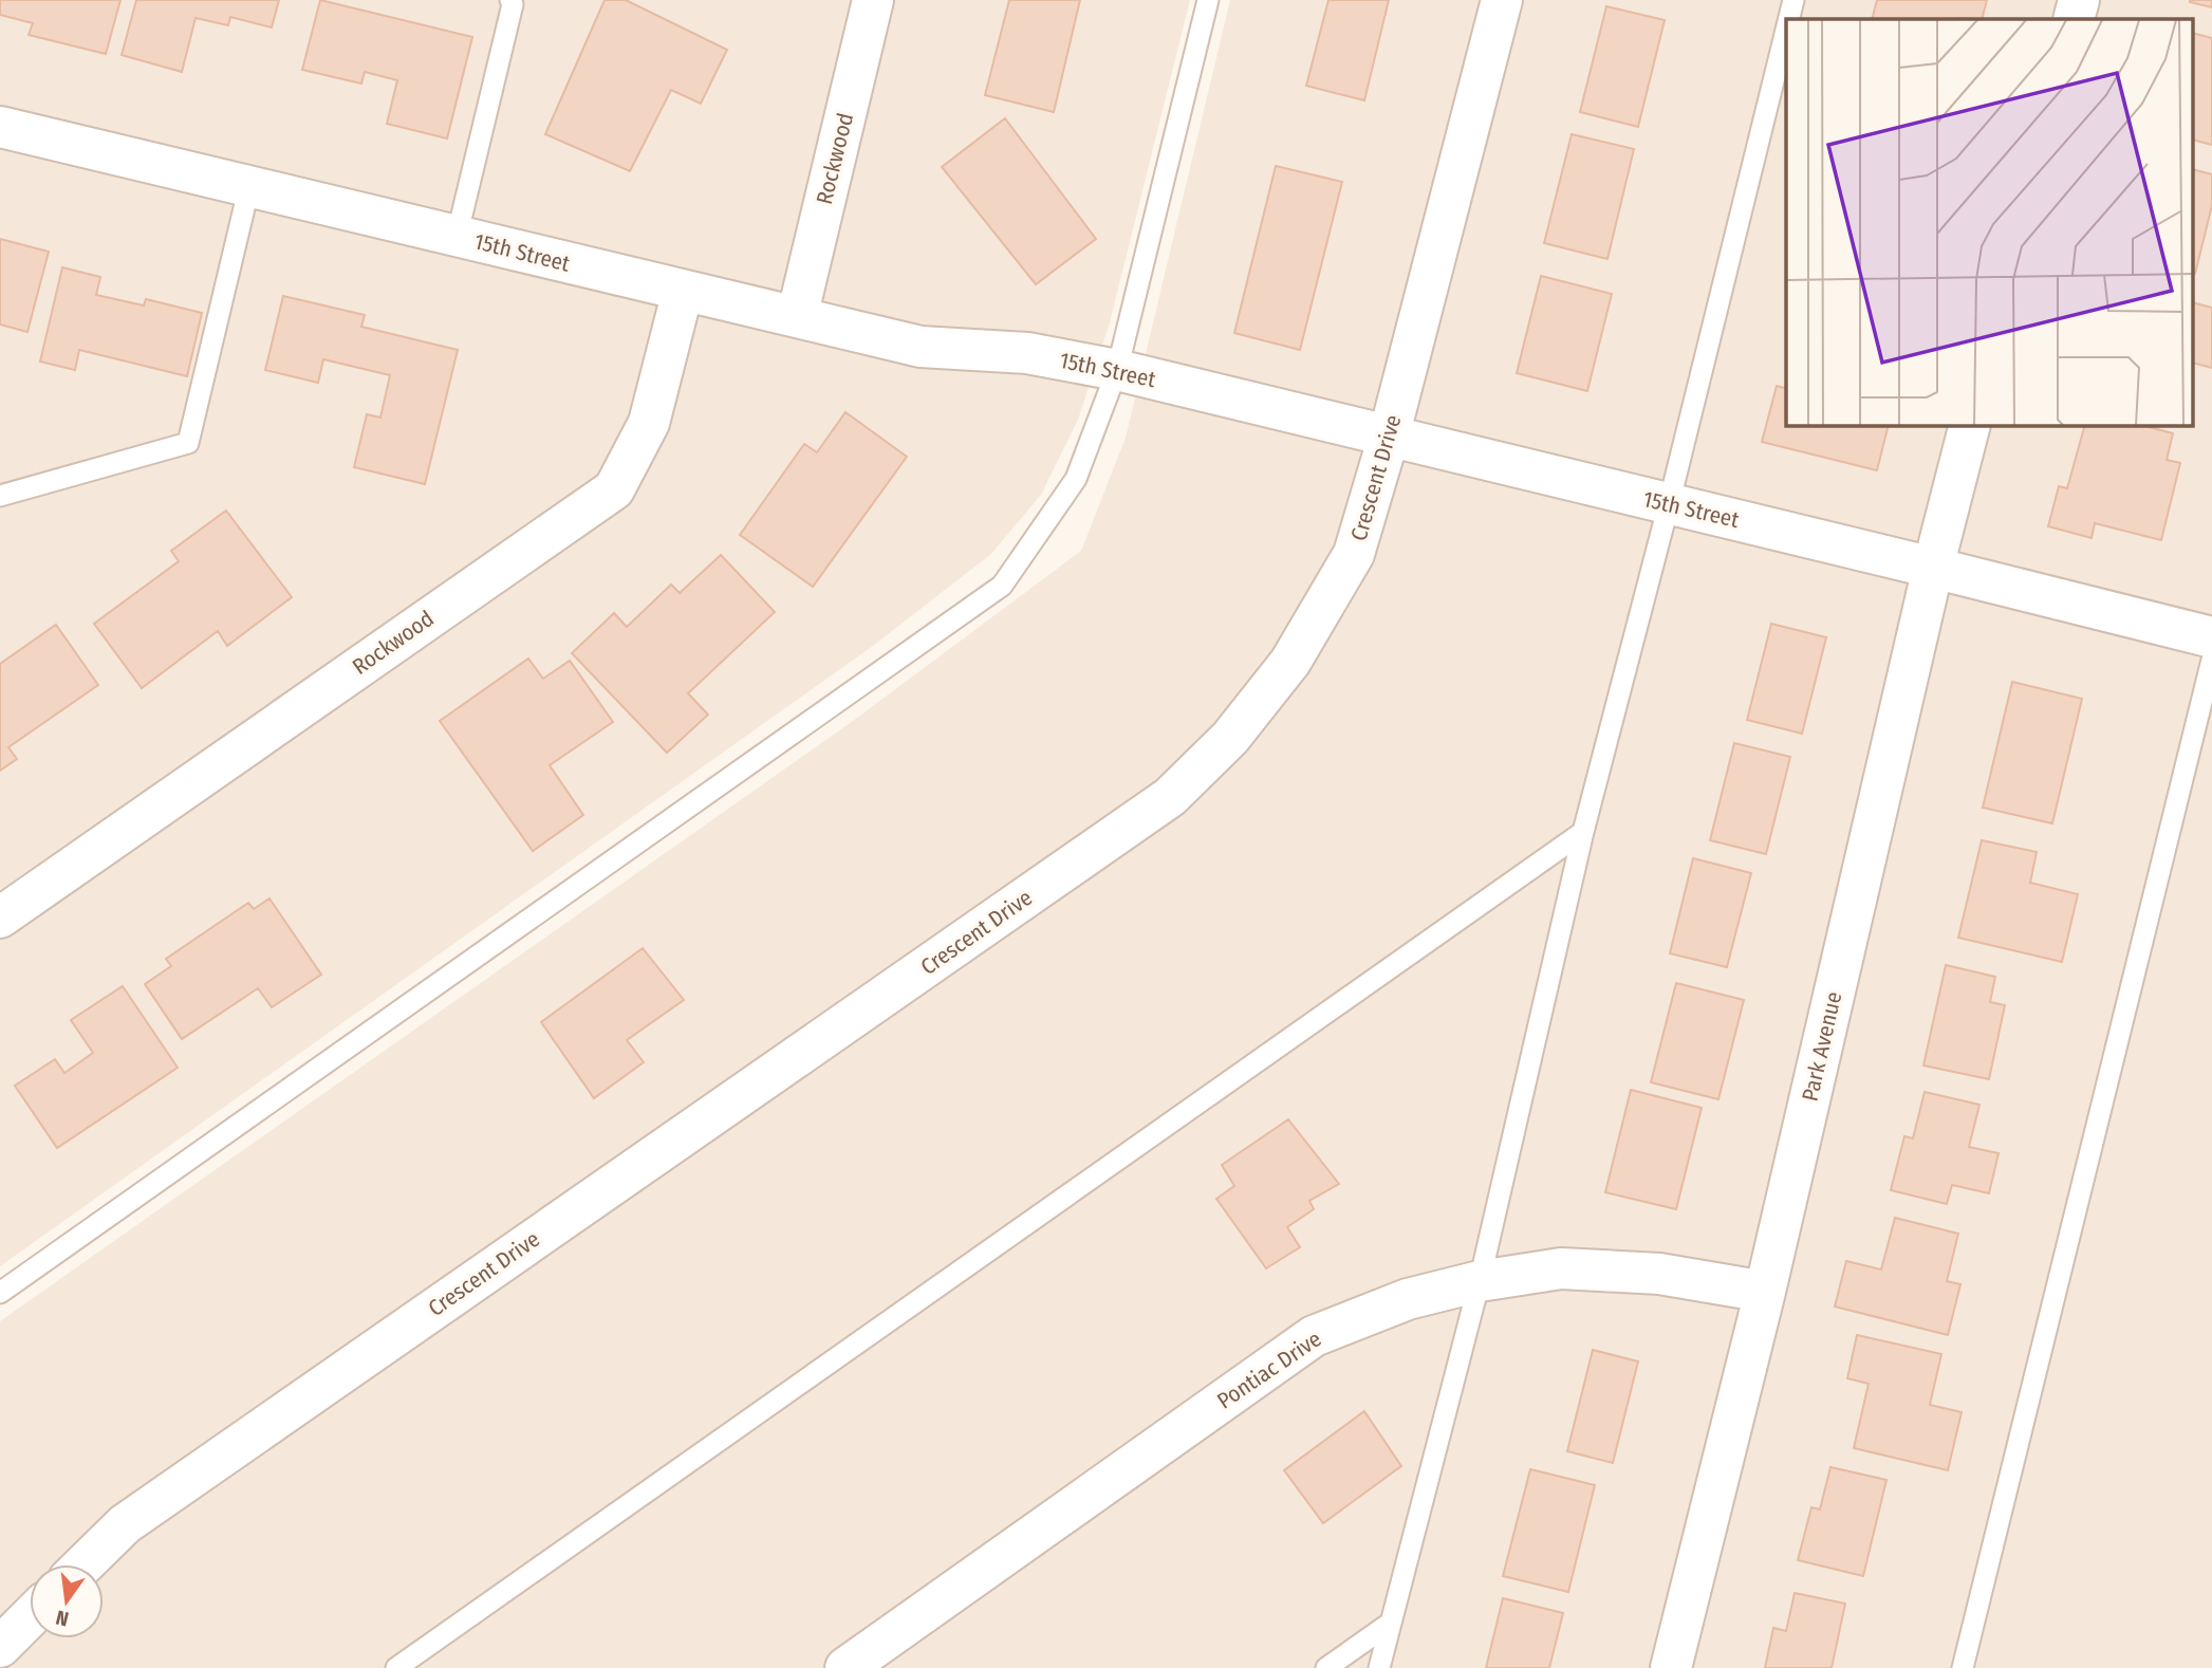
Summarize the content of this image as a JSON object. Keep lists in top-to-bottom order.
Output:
{
  "streets": {
    "street": [
      "Rockwood",
      "15th Street",
      "Crescent Drive",
      "Park Avenue",
      "Pontiac Drive"
    ]
  },
  "crossings": [
    ["Rockwood", "15th Street"],
    ["15th Street", "Crescent Drive"],
    ["15th Street", "Park Avenue"],
    ["Park Avenue", "Pontiac Drive"]
  ],
  "north": "bottom"
}
